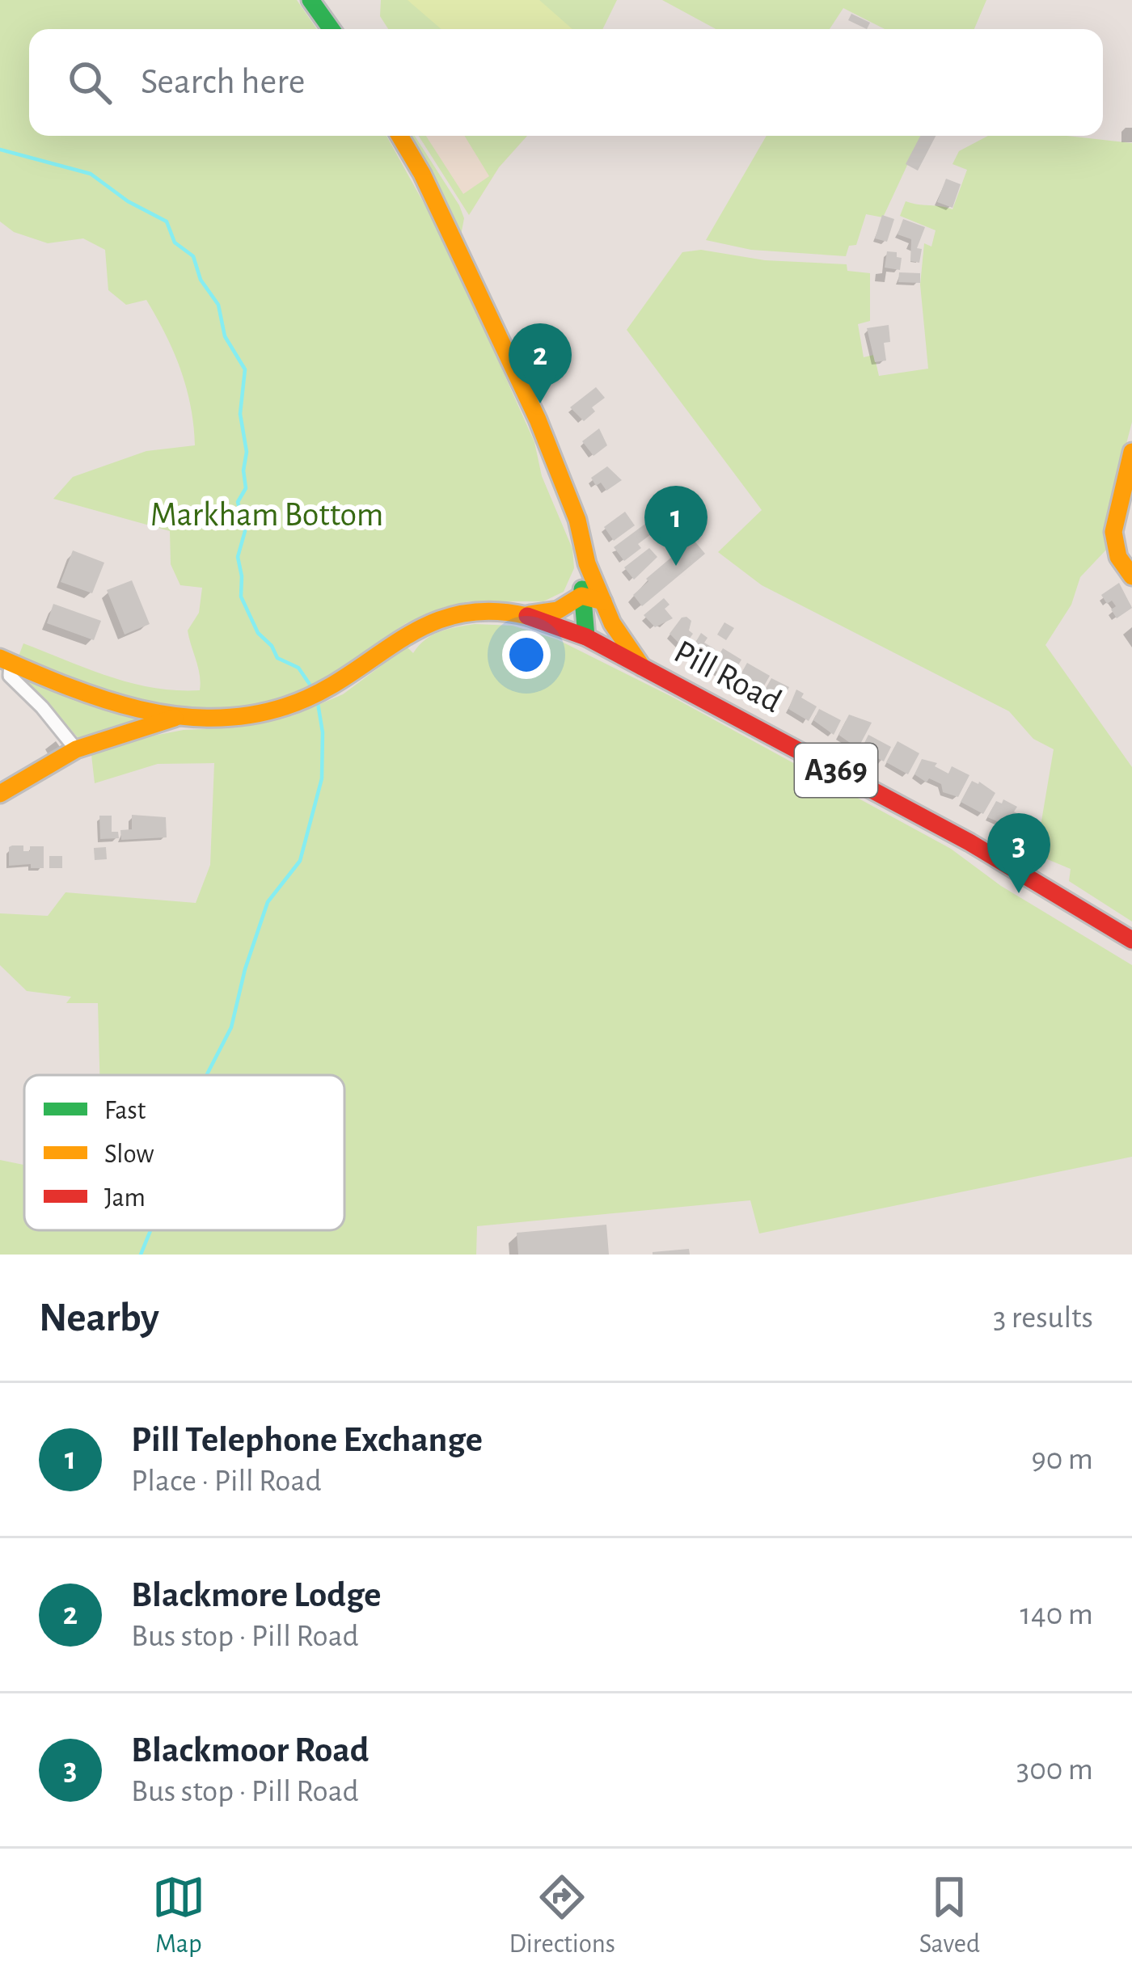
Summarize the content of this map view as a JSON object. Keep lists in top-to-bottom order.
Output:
{
  "streets": {
    "main road": ["Pill Road", "A369"]
  },
  "crossings": [
    ["Pill Road", "A369"]
  ],
  "parks": ["Markham Bottom"],
  "legend": ["Fast", "Slow", "Jam"],
  "page": {
    "search": "Search here",
    "pins": ["2", "1", "3"],
    "heading": ["Nearby", "3 results"],
    "list": [
      {
        "mark": "1",
        "name": "Pill Telephone Exchange",
        "note": "Place · Pill Road",
        "value": "90 m"
      },
      {
        "mark": "2",
        "name": "Blackmore Lodge",
        "note": "Bus stop · Pill Road",
        "value": "140 m"
      },
      {
        "mark": "3",
        "name": "Blackmoor Road",
        "note": "Bus stop · Pill Road",
        "value": "300 m"
      }
    ],
    "nav": ["Map", "Directions", "Saved"]
  }
}
